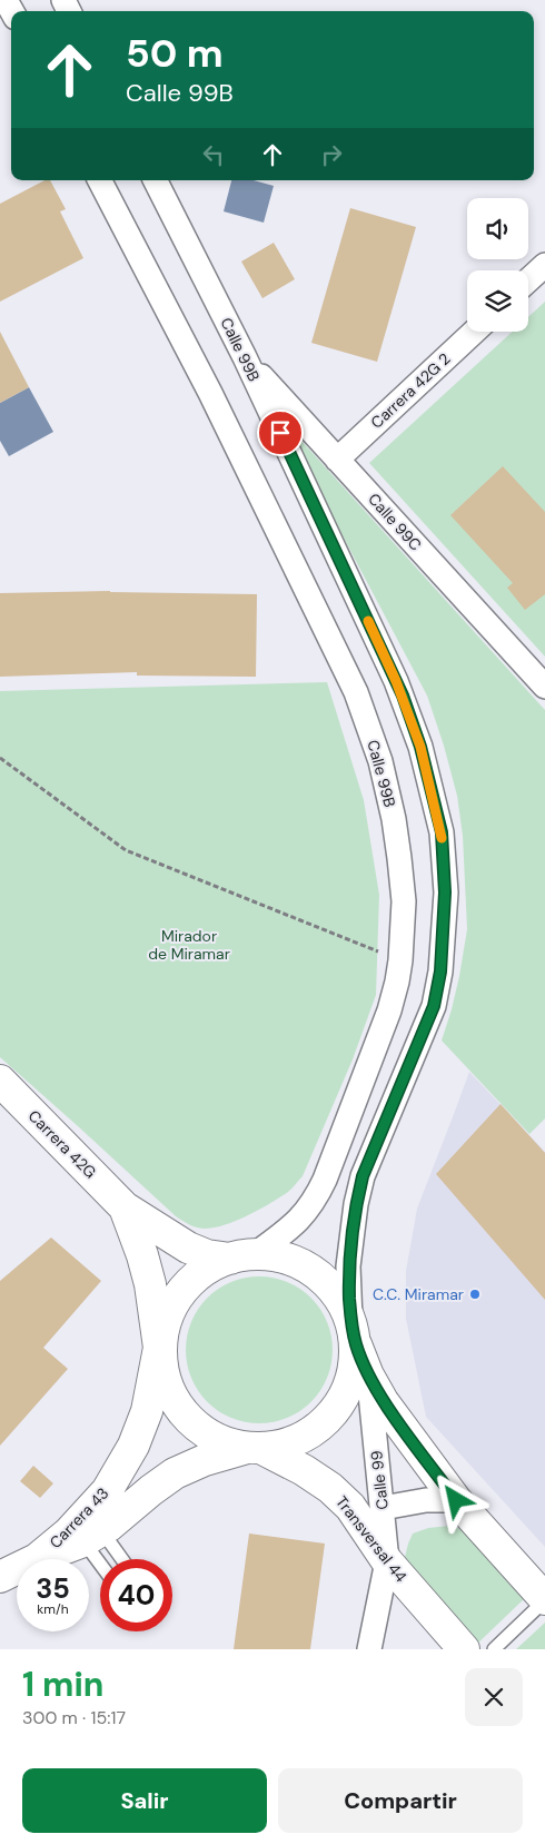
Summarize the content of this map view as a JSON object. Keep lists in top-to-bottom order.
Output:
{
  "streets": {
    "street": [
      "Calle 99B",
      "Carrera 42G 2",
      "Calle 99C",
      "Carrera 42G",
      "Calle 99",
      "Carrera 43",
      "Transversal 44"
    ]
  },
  "crossings": [
    ["Calle 99B", "Calle 99C"],
    ["Calle 99B", "Carrera 42G"],
    ["Calle 99B", "Carrera 43"],
    ["Calle 99B", "Transversal 44"],
    ["Carrera 42G 2", "Calle 99C"],
    ["Carrera 42G", "Carrera 43"],
    ["Carrera 42G", "Transversal 44"],
    ["Calle 99", "Transversal 44"],
    ["Carrera 43", "Transversal 44"]
  ],
  "parks": ["Mirador de Miramar"],
  "places": ["C.C. Miramar"],
  "page": {
    "turn": ["50 m", "Calle 99B"],
    "speed": "35 km/h",
    "limit": "40",
    "heading": ["1 min", "300 m · 15:17"],
    "buttons": ["Salir", "Compartir"]
  }
}
